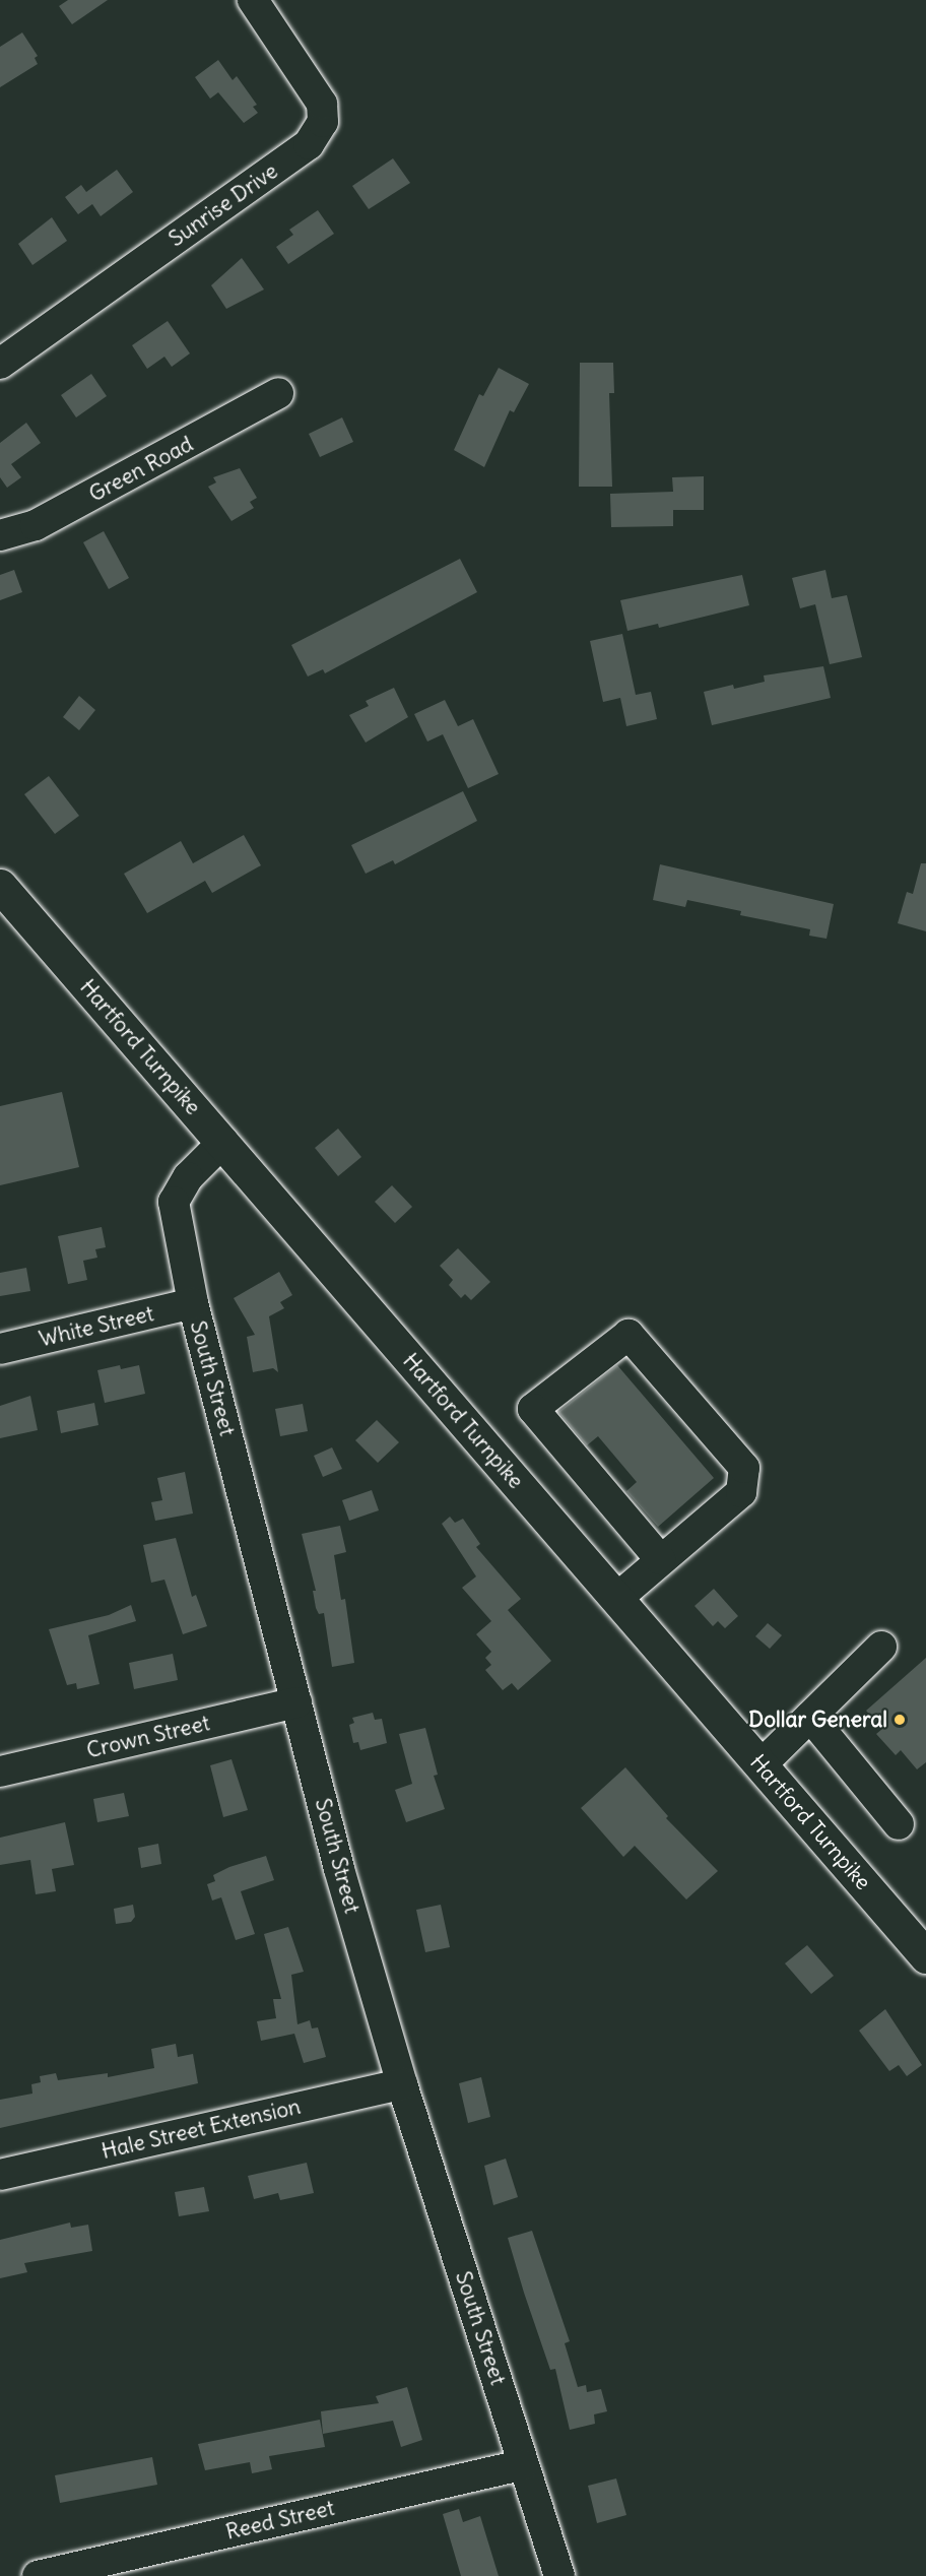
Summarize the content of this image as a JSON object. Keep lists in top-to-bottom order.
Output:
{
  "streets": {
    "main road": ["Hartford Turnpike"],
    "street": [
      "Sunrise Drive",
      "Green Road",
      "White Street",
      "South Street",
      "Crown Street",
      "Hale Street Extension",
      "Reed Street"
    ]
  },
  "crossings": [
    ["Hartford Turnpike", "South Street"],
    ["White Street", "South Street"],
    ["South Street", "Crown Street"],
    ["South Street", "Hale Street Extension"],
    ["South Street", "Reed Street"]
  ],
  "places": ["Dollar General"]
}
